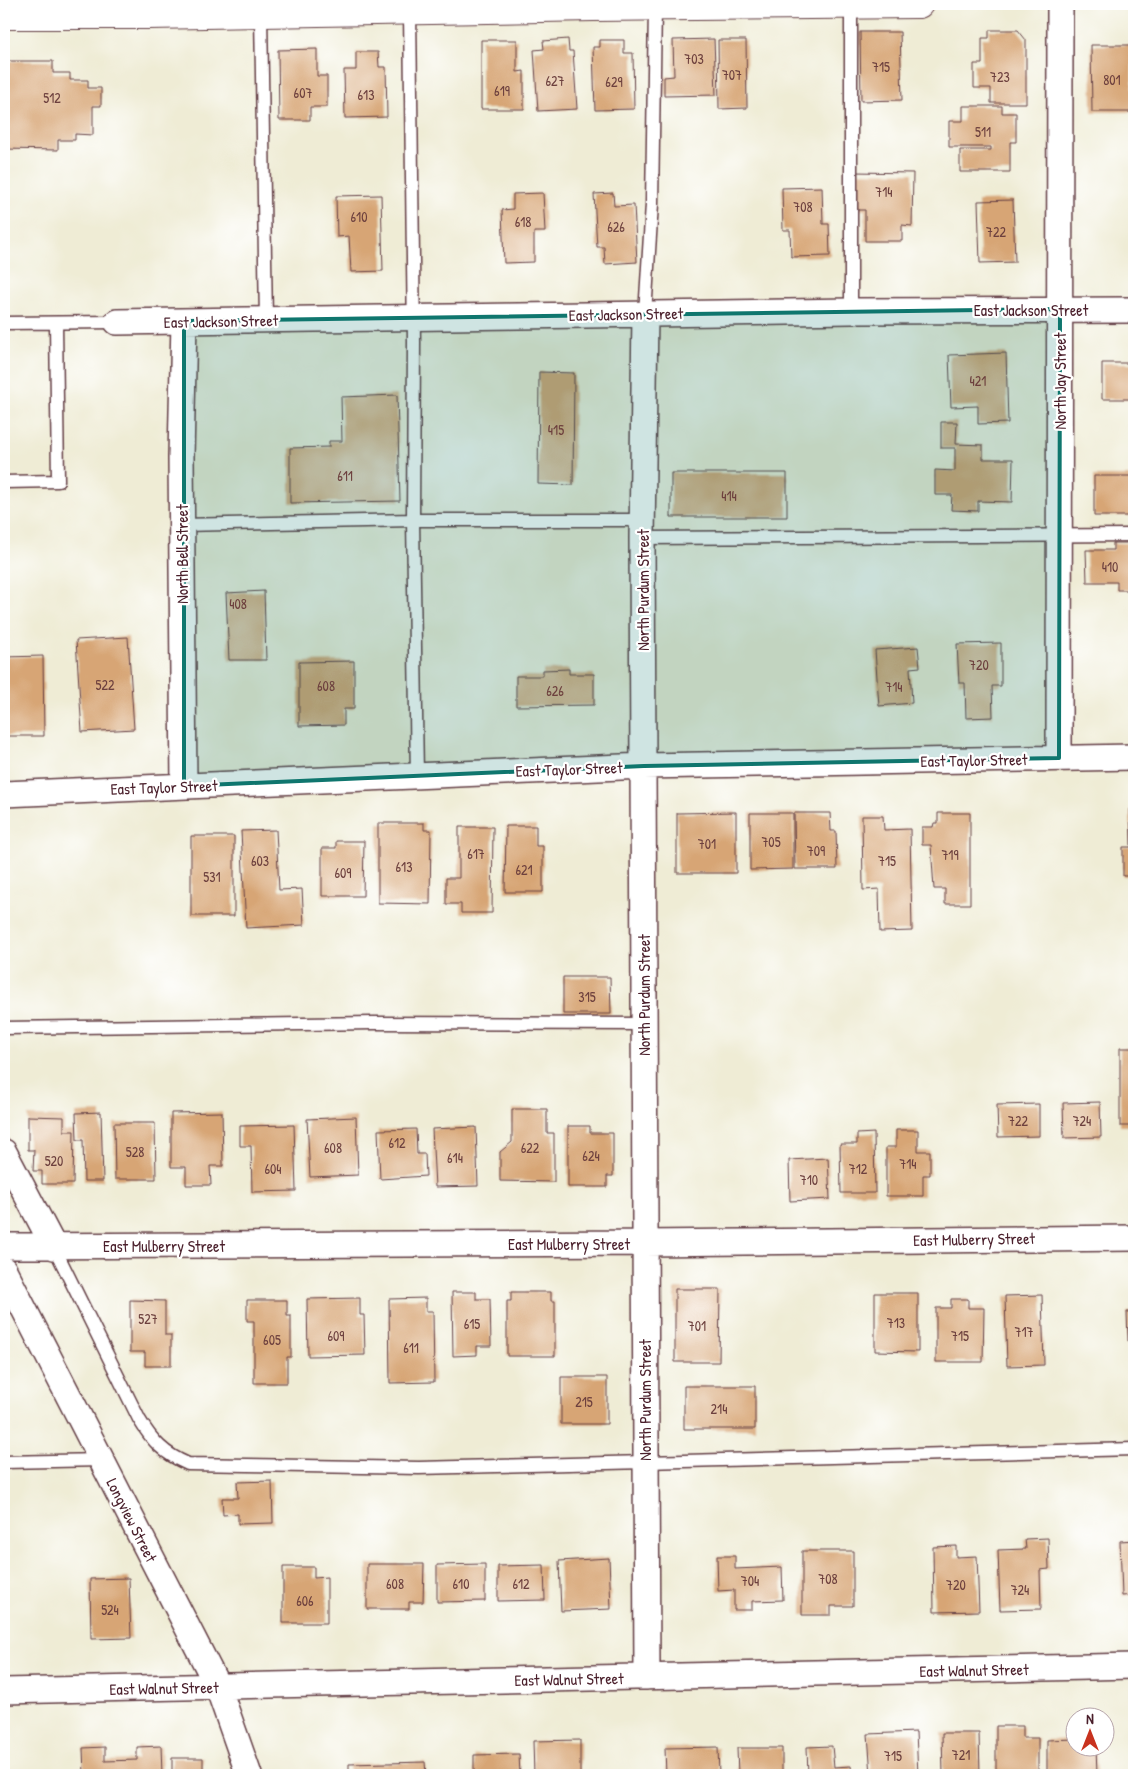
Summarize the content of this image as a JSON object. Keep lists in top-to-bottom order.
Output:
{
  "streets": {
    "street": [
      "East Jackson Street",
      "North Jay Street",
      "North Bell Street",
      "North Purdum Street",
      "East Taylor Street",
      "East Mulberry Street",
      "Longview Street",
      "East Walnut Street"
    ]
  },
  "crossings": [
    ["East Jackson Street", "North Jay Street"],
    ["East Jackson Street", "North Bell Street"],
    ["East Jackson Street", "North Purdum Street"],
    ["North Jay Street", "East Taylor Street"],
    ["North Bell Street", "East Taylor Street"],
    ["North Purdum Street", "East Taylor Street"],
    ["North Purdum Street", "East Mulberry Street"],
    ["North Purdum Street", "East Walnut Street"],
    ["Longview Street", "East Walnut Street"]
  ],
  "house_numbers": [
    "703",
    "715",
    "707",
    "723",
    "801",
    "627",
    "629",
    "619",
    "607",
    "613",
    "512",
    "511",
    "714",
    "708",
    "610",
    "618",
    "626",
    "722",
    "421",
    "415",
    "611",
    "414",
    "410",
    "408",
    "720",
    "522",
    "608",
    "714",
    "626",
    "705",
    "701",
    "709",
    "617",
    "719",
    "603",
    "715",
    "613",
    "621",
    "609",
    "531",
    "315",
    "722",
    "724",
    "612",
    "608",
    "622",
    "528",
    "624",
    "614",
    "520",
    "714",
    "604",
    "712",
    "710",
    "527",
    "713",
    "615",
    "701",
    "717",
    "609",
    "715",
    "605",
    "611",
    "215",
    "214",
    "708",
    "704",
    "608",
    "610",
    "612",
    "720",
    "724",
    "606",
    "524",
    "721",
    "715"
  ],
  "north": "top"
}
